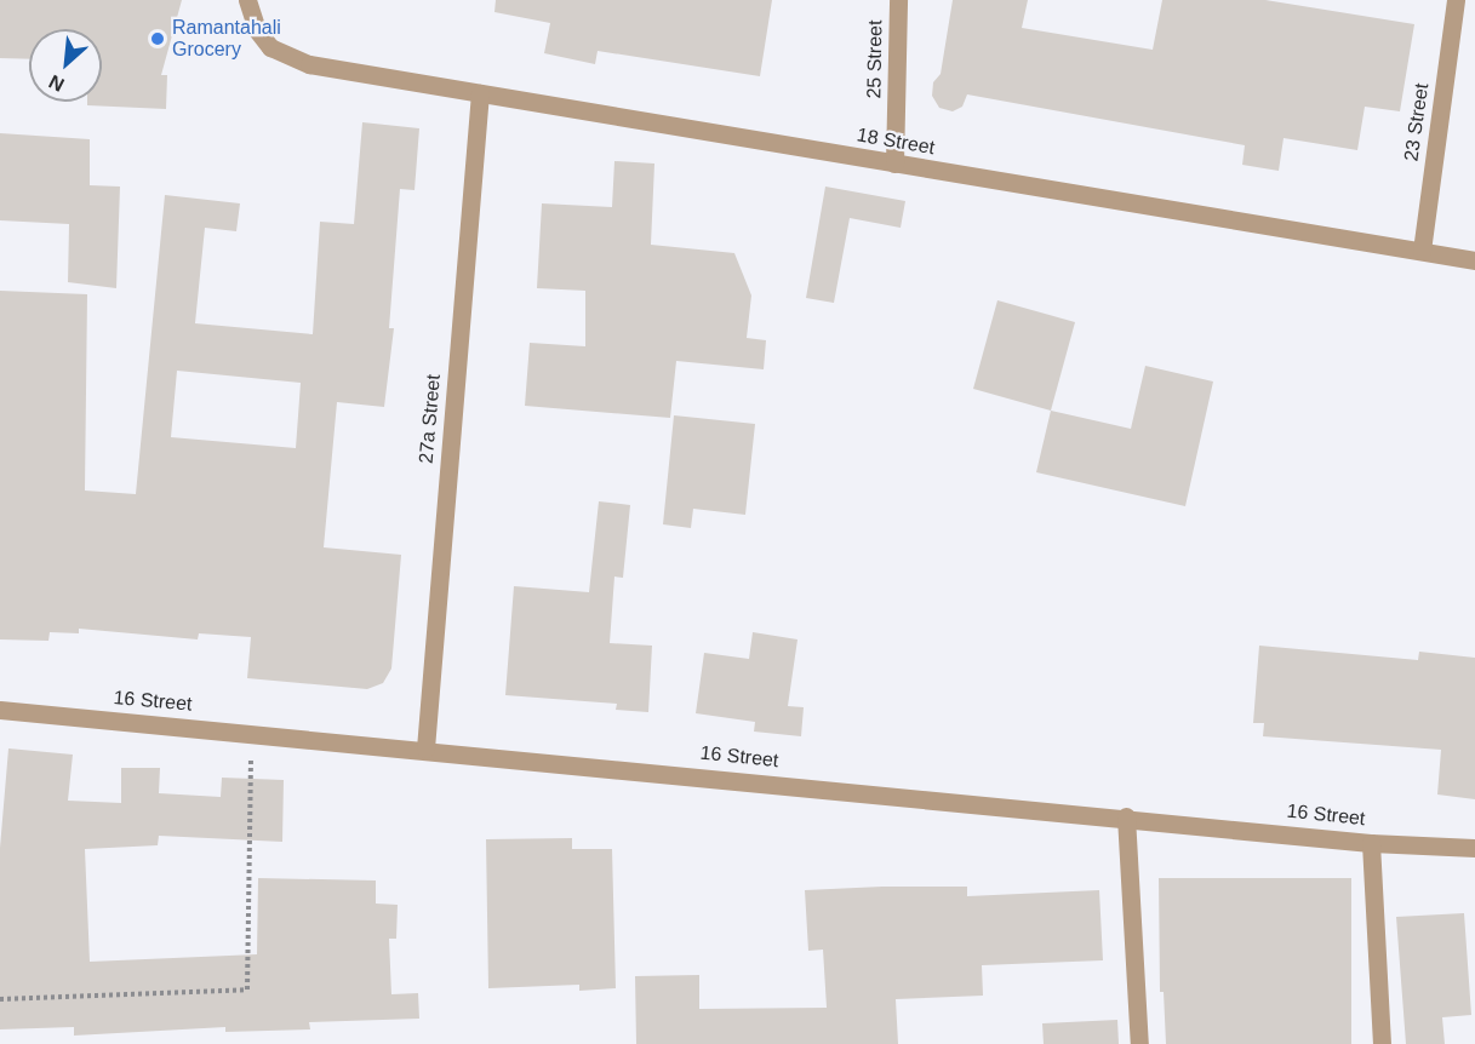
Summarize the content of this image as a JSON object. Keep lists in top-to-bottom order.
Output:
{
  "streets": {
    "street": [
      "25 Street",
      "23 Street",
      "18 Street",
      "27a Street",
      "16 Street"
    ]
  },
  "crossings": [
    ["25 Street", "18 Street"],
    ["23 Street", "18 Street"],
    ["18 Street", "27a Street"],
    ["27a Street", "16 Street"]
  ],
  "places": ["Ramantahali Grocery"],
  "north": "bottom left"
}
